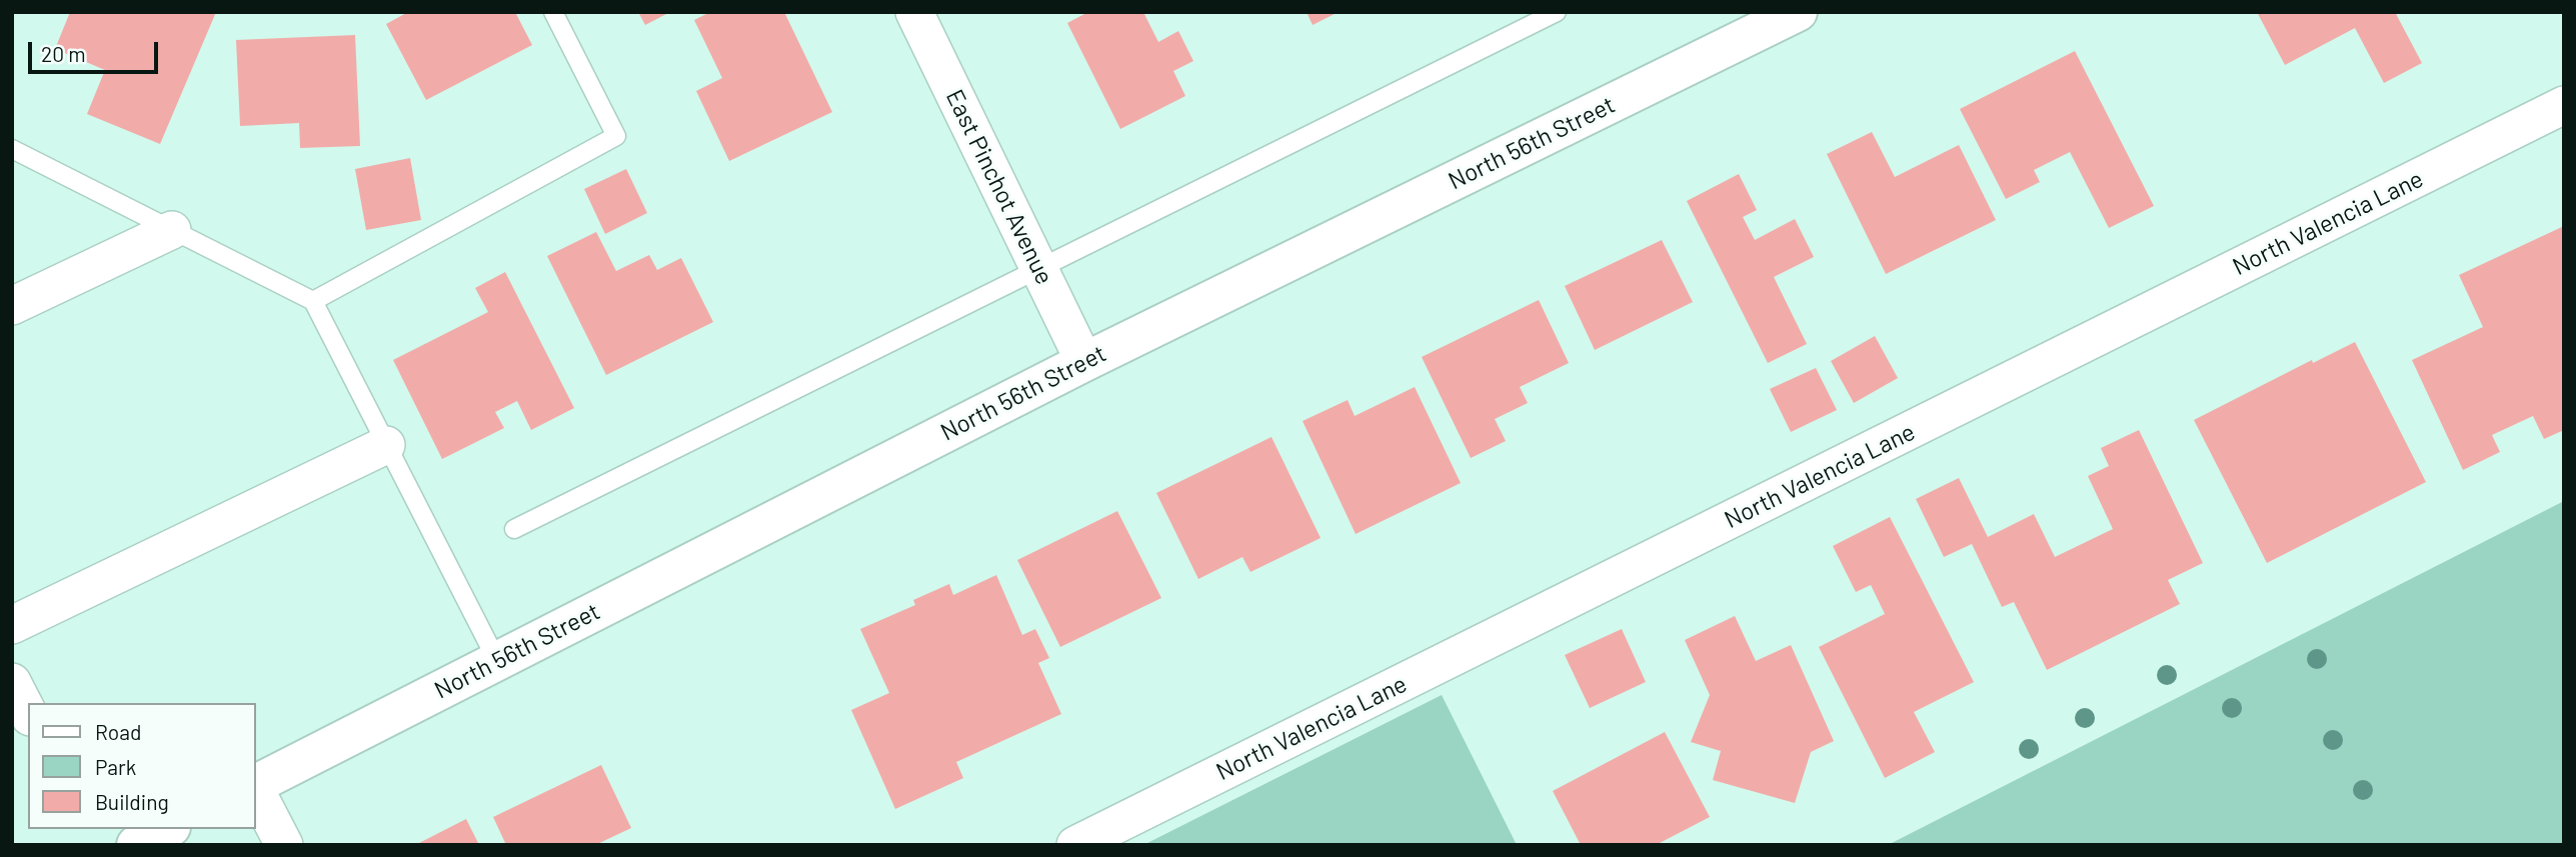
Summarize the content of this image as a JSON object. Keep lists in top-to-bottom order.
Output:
{
  "streets": {
    "main road": ["North 56th Street"],
    "street": ["East Pinchot Avenue", "North Valencia Lane"]
  },
  "crossings": [
    ["North 56th Street", "East Pinchot Avenue"]
  ],
  "legend": ["Road", "Park", "Building"],
  "scale_bar": "20 m"
}
